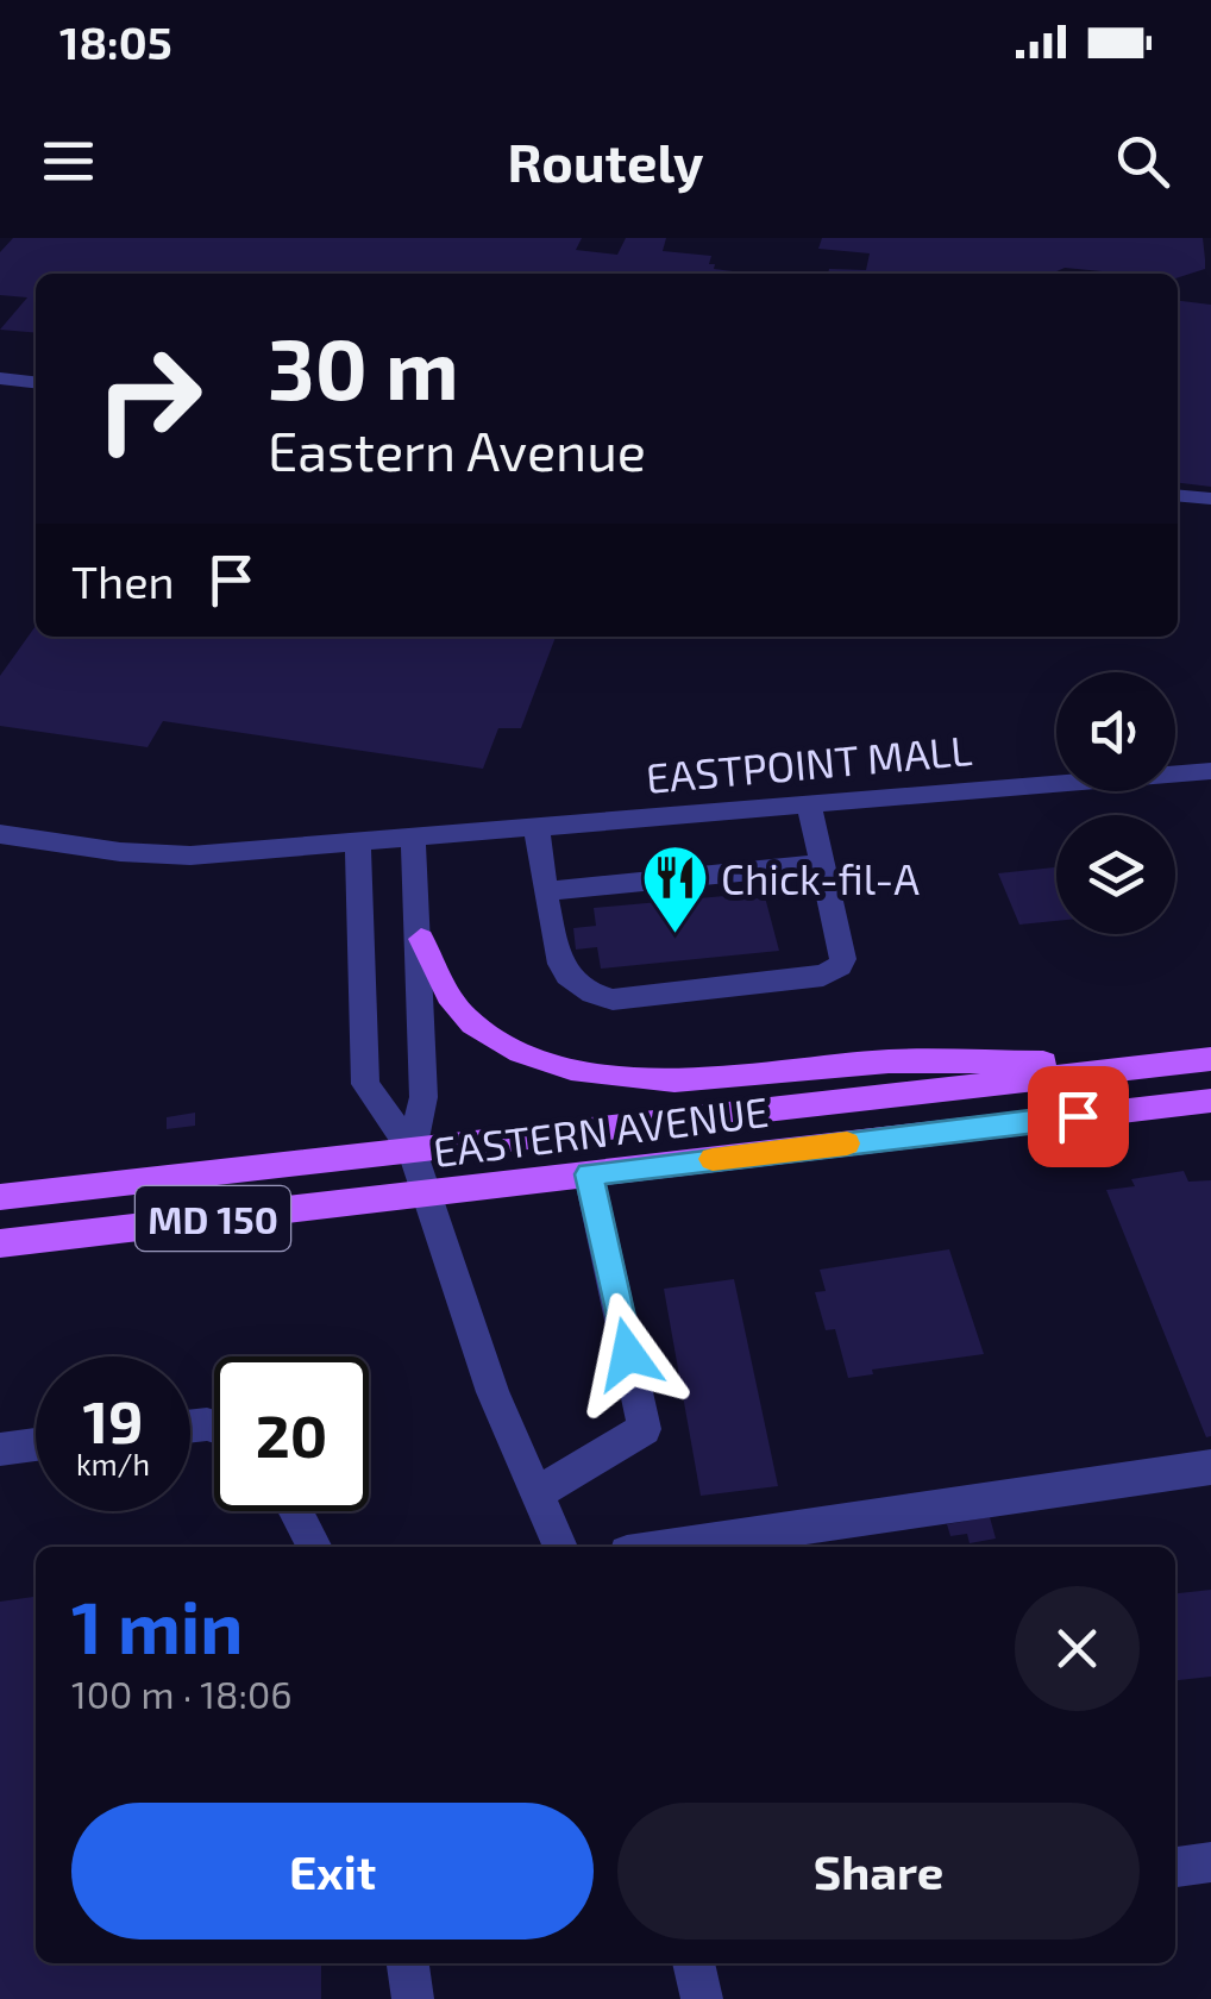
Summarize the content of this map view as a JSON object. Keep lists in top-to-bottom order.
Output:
{
  "streets": {
    "main road": ["EASTERN AVENUE", "MD 150"],
    "street": ["EASTPOINT MALL"]
  },
  "places": {
    "restaurant": ["Chick-fil-A"]
  },
  "page": {
    "status": "18:05",
    "header": "Routely",
    "turn": ["30 m", "Eastern Avenue"],
    "then": "Then",
    "speed": "19 km/h",
    "limit": "20",
    "heading": ["1 min", "100 m · 18:06"],
    "buttons": ["Exit", "Share"]
  }
}
